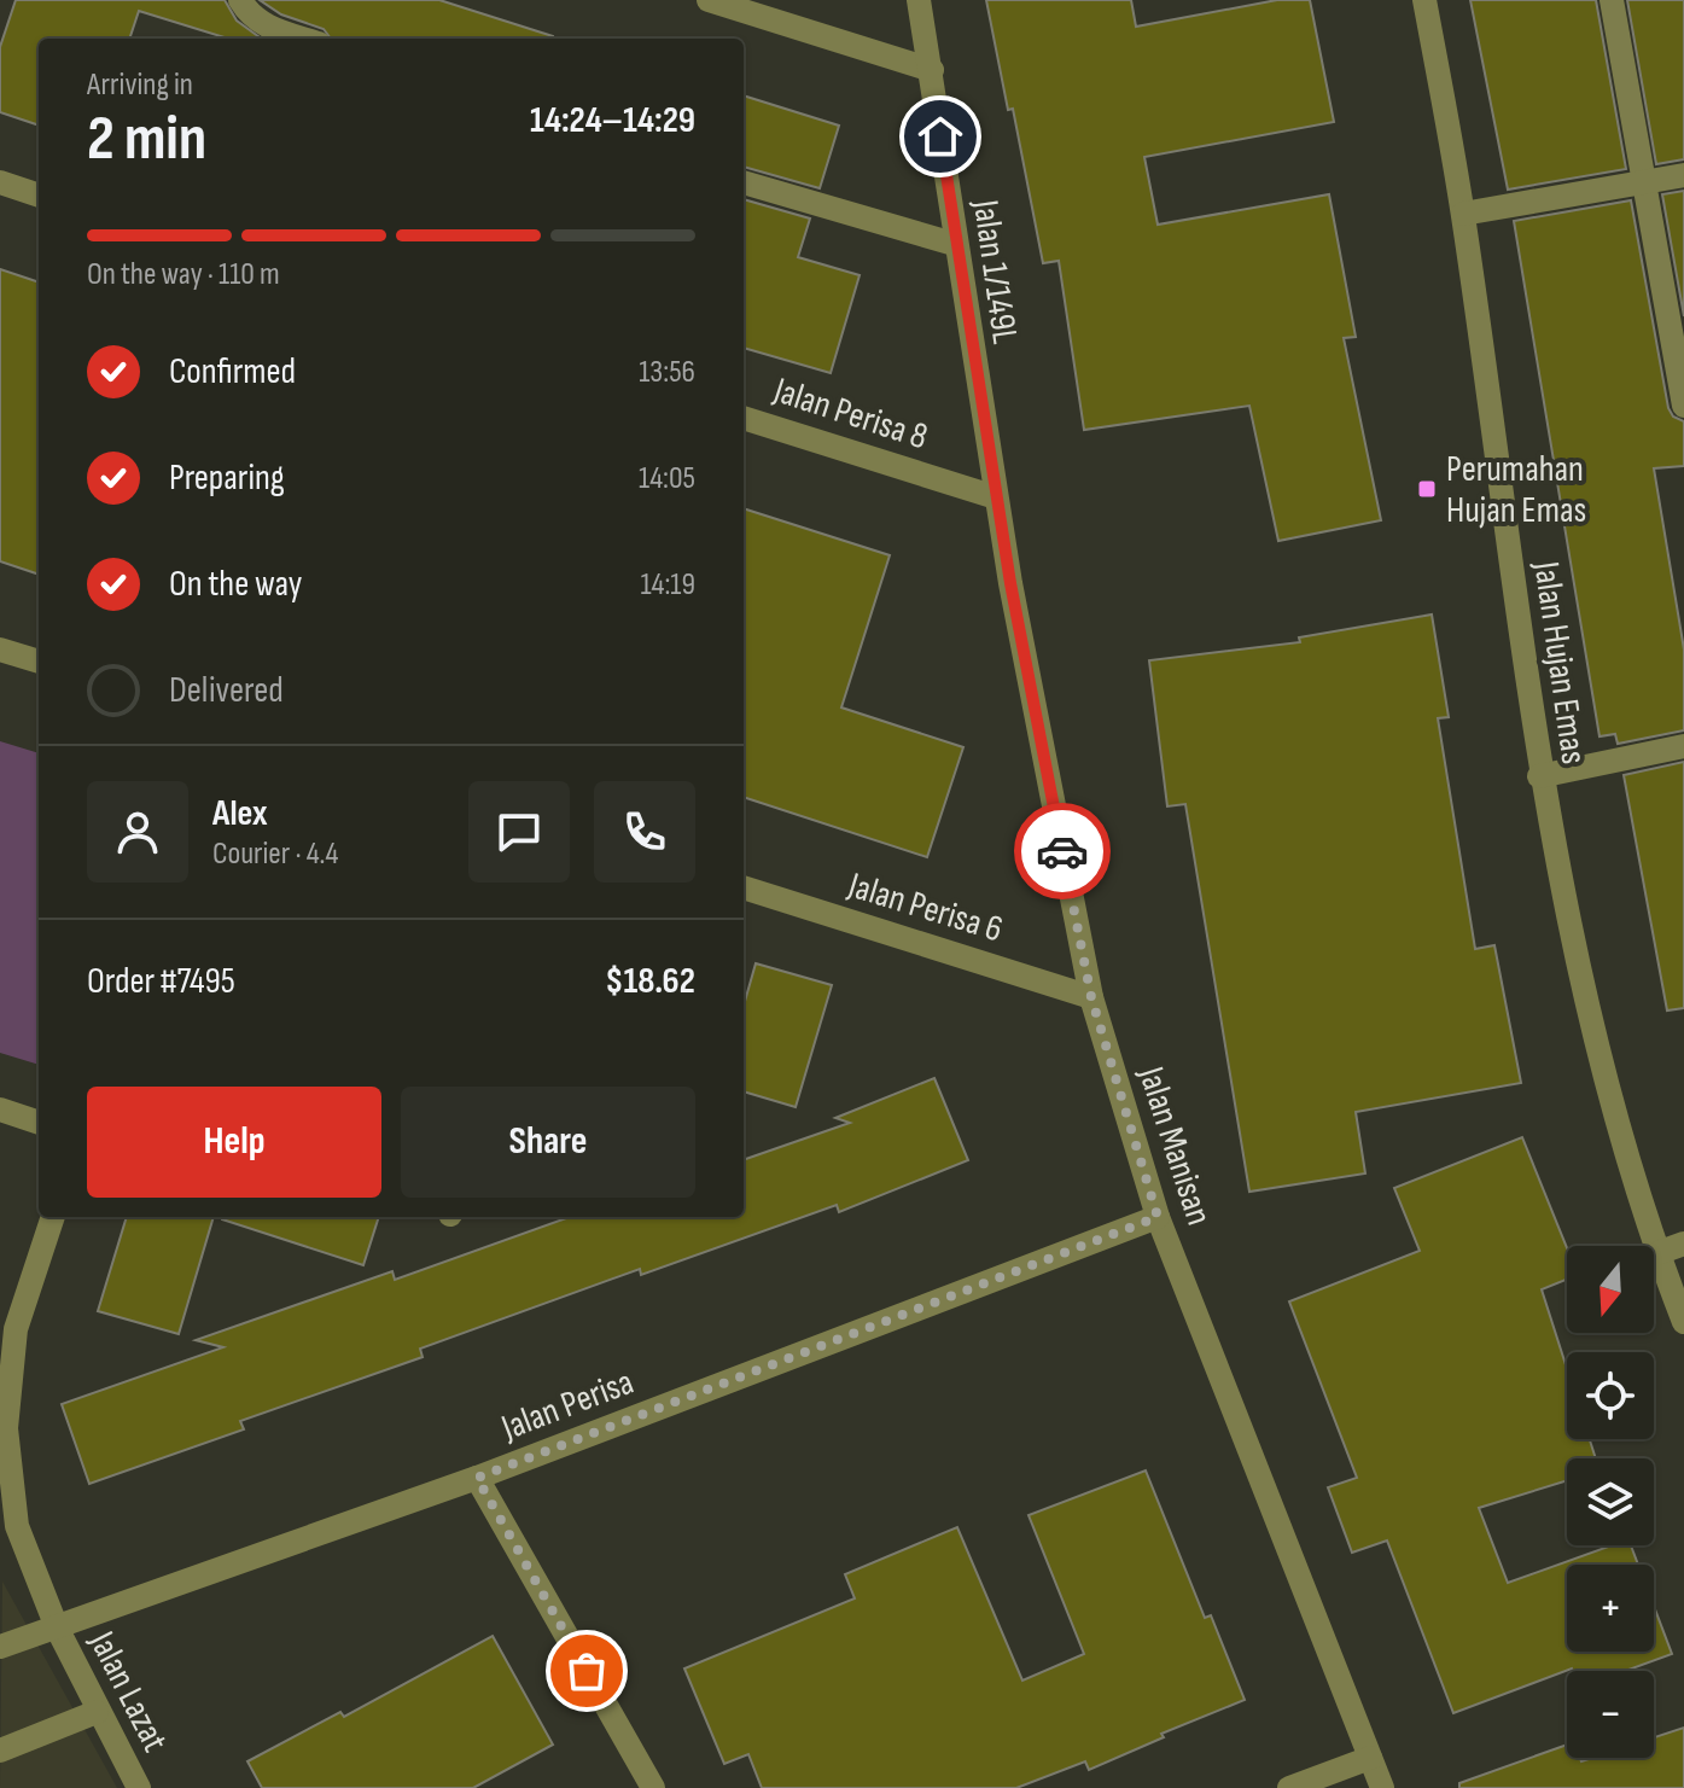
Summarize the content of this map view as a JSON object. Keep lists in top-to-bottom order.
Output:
{
  "streets": {
    "street": [
      "Jalan 1/149L",
      "Jalan Perisa 8",
      "Jalan Hujan Emas",
      "Jalan Perisa 6",
      "Jalan Manisan",
      "Jalan Perisa",
      "Jalan Lazat"
    ]
  },
  "crossings": [
    ["Jalan 1/149L", "Jalan Perisa 8"],
    ["Jalan 1/149L", "Jalan Manisan"],
    ["Jalan Perisa 8", "Jalan Manisan"],
    ["Jalan Perisa 6", "Jalan Manisan"],
    ["Jalan Manisan", "Jalan Perisa"],
    ["Jalan Perisa", "Jalan Lazat"]
  ],
  "places": {
    "transit": ["Perumahan Hujan Emas"]
  },
  "north": "bottom",
  "page": {
    "heading": ["2 min", "Arriving in", "14:24–14:29"],
    "panel": [
      "Alex",
      "Courier · 4.4",
      "Order #7495",
      "$18.62"
    ],
    "bar": "On the way · 110 m",
    "list": [
      ["Confirmed", "13:56"],
      ["Preparing", "14:05"],
      ["On the way", "14:19"],
      "Delivered"
    ],
    "buttons": ["Help", "Share"],
    "map_buttons": ["+", "−"]
  }
}
